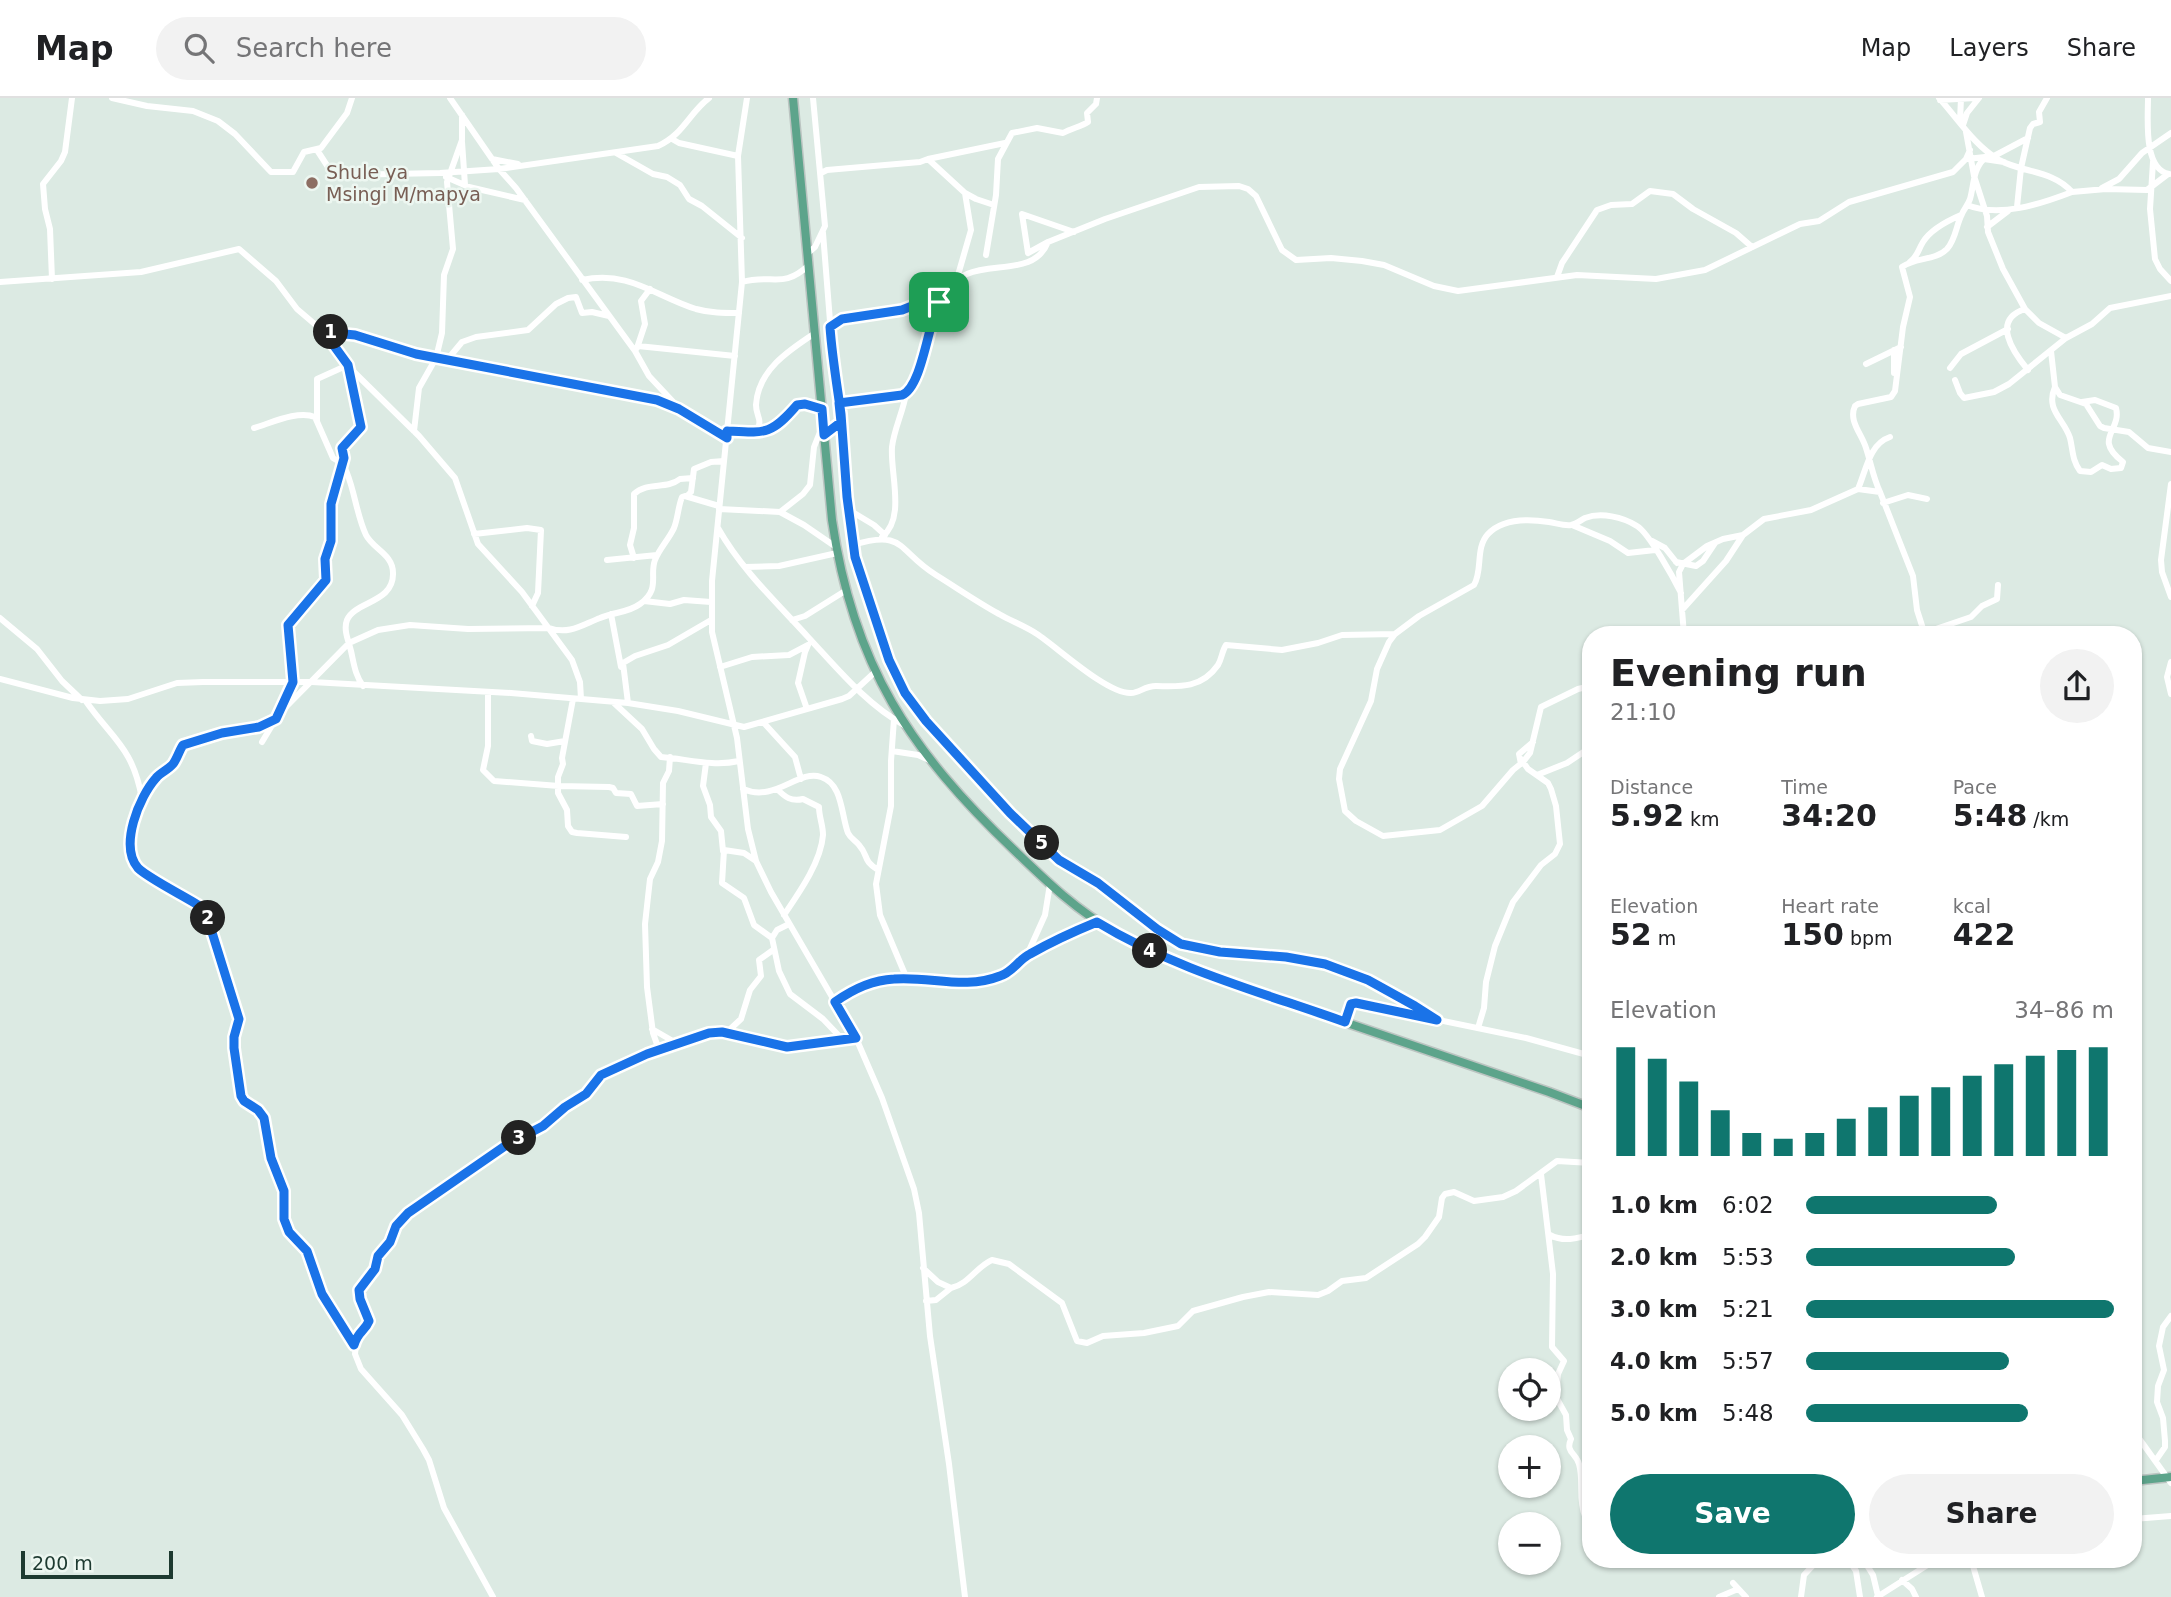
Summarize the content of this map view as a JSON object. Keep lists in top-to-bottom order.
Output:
{
  "places": ["Shule ya Msingi M/mapya"],
  "scale_bar": "200 m",
  "page": {
    "header": "Map",
    "search": "Search here",
    "nav": ["Map", "Layers", "Share"],
    "pins": [
      "1",
      "5",
      "2",
      "4",
      "3"
    ],
    "heading": ["Evening run", "21:10"],
    "stats": [
      ["Distance", "5.92 km"],
      ["Time", "34:20"],
      ["Pace", "5:48 /km"],
      ["Elevation", "52 m"],
      ["Heart rate", "150 bpm"],
      ["kcal", "422"]
    ],
    "chart": ["Elevation", "34–86 m"],
    "list": [
      {
        "name": "1.0 km",
        "note": "6:02"
      },
      {
        "name": "2.0 km",
        "note": "5:53"
      },
      {
        "name": "3.0 km",
        "note": "5:21"
      },
      {
        "name": "4.0 km",
        "note": "5:57"
      },
      {
        "name": "5.0 km",
        "note": "5:48"
      }
    ],
    "map_buttons": ["+", "−"],
    "buttons": ["Save", "Share"],
    "scale": "200 m"
  }
}
